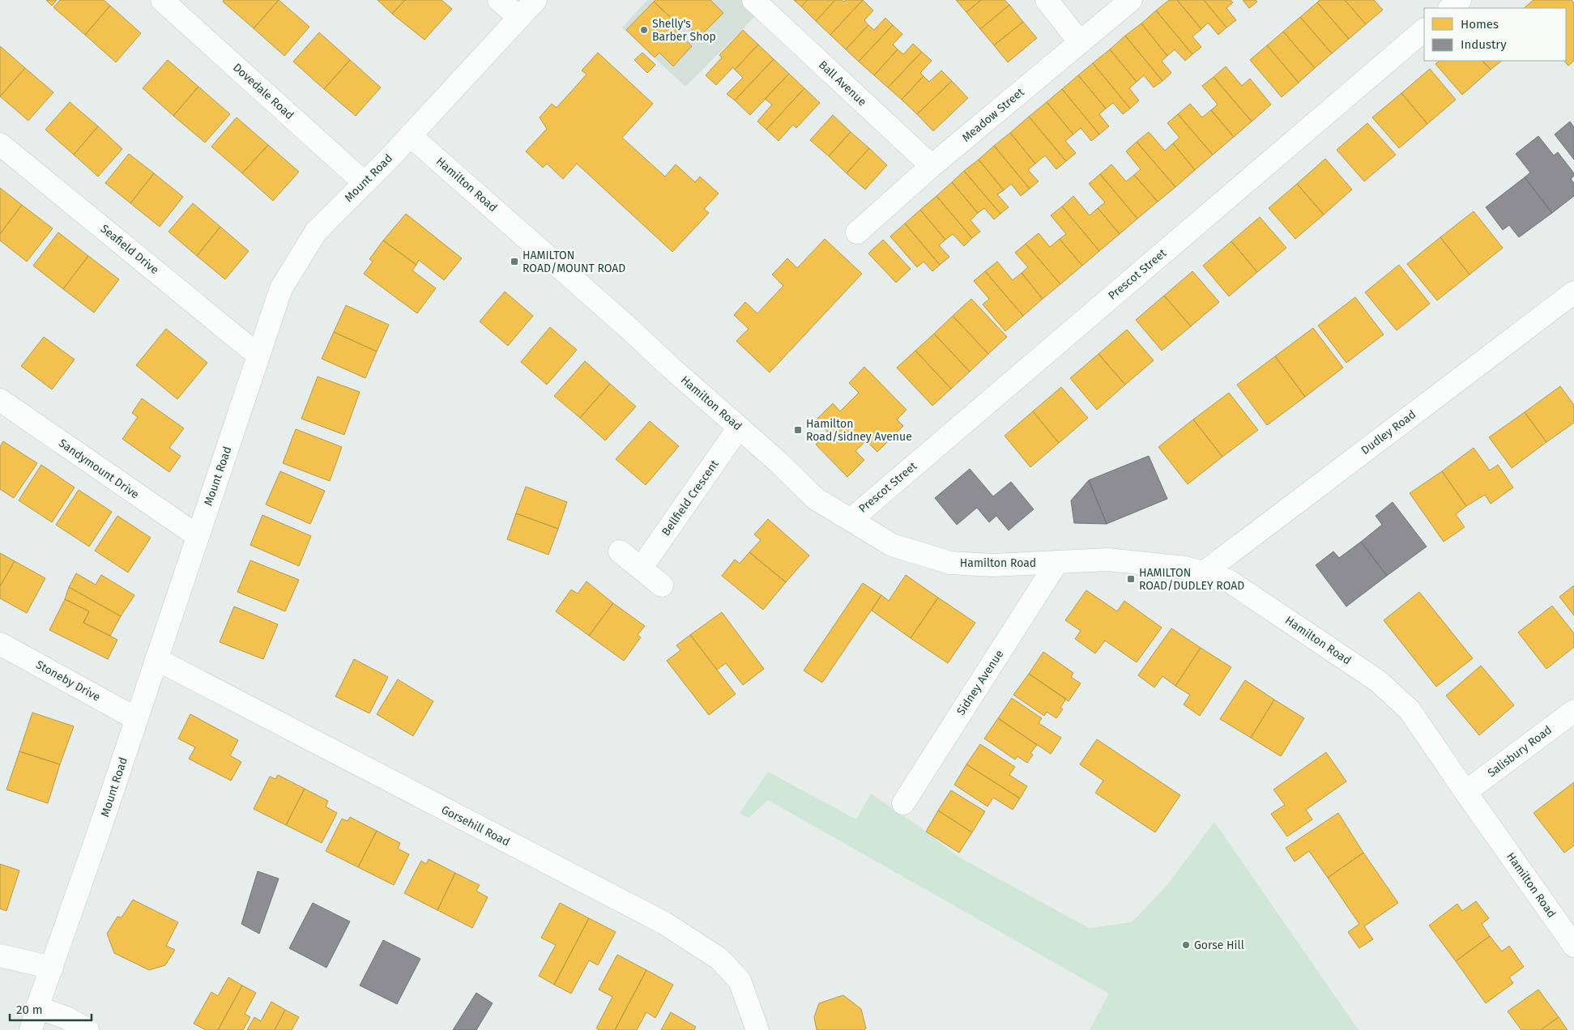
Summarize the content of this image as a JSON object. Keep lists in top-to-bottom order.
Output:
{
  "streets": {
    "street": [
      "Ball Avenue",
      "Dovedale Road",
      "Meadow Street",
      "Mount Road",
      "Hamilton Road",
      "Seafield Drive",
      "Prescot Street",
      "Dudley Road",
      "Sandymount Drive",
      "Bellfield Crescent",
      "Stoneby Drive",
      "Sidney Avenue",
      "Salisbury Road",
      "Gorsehill Road"
    ]
  },
  "crossings": [
    ["Ball Avenue", "Meadow Street"],
    ["Dovedale Road", "Mount Road"],
    ["Mount Road", "Hamilton Road"],
    ["Mount Road", "Seafield Drive"],
    ["Mount Road", "Sandymount Drive"],
    ["Mount Road", "Stoneby Drive"],
    ["Mount Road", "Gorsehill Road"],
    ["Hamilton Road", "Prescot Street"],
    ["Hamilton Road", "Dudley Road"],
    ["Hamilton Road", "Bellfield Crescent"],
    ["Hamilton Road", "Sidney Avenue"],
    ["Hamilton Road", "Salisbury Road"]
  ],
  "places": {
    "other": ["Shelly's Barber Shop", "Gorse Hill"],
    "transit": ["HAMILTON ROAD/MOUNT ROAD", "Hamilton Road/sidney Avenue", "HAMILTON ROAD/DUDLEY ROAD"]
  },
  "legend": ["Homes", "Industry"],
  "scale_bar": "20 m"
}
